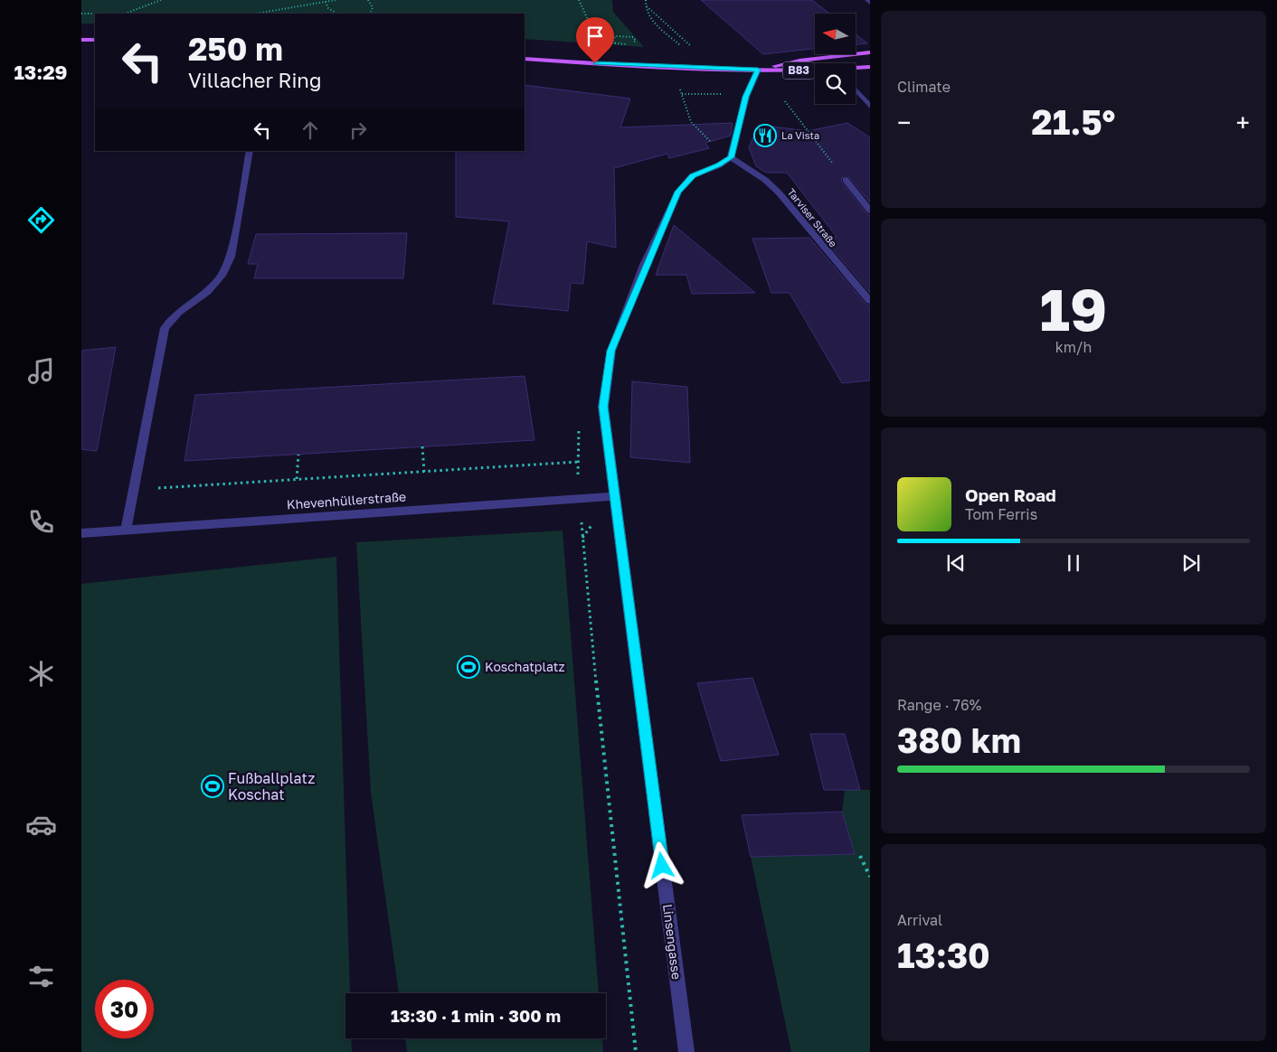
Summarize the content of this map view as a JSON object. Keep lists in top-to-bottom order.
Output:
{
  "streets": {
    "main road": ["B83"],
    "street": ["Tarviser Straße", "Khevenhüllerstraße", "Linsengasse"]
  },
  "crossings": [
    ["Tarviser Straße", "Linsengasse"],
    ["Khevenhüllerstraße", "Linsengasse"]
  ],
  "places": {
    "restaurant": ["La Vista"],
    "sports": ["Koschatplatz", "Fußballplatz Koschat"]
  },
  "north": "left",
  "page": {
    "tabs": "13:29",
    "tile": [
      "Climate",
      ["19", "km/h"],
      ["Range · 76%", "380 km"],
      ["Arrival", "13:30"]
    ],
    "turn": ["250 m", "Villacher Ring"],
    "heat": ["−", "21.5°", "+"],
    "song": ["Open Road", "Tom Ferris"],
    "limit": "30",
    "trip": "13:30 · 1 min · 300 m"
  }
}
